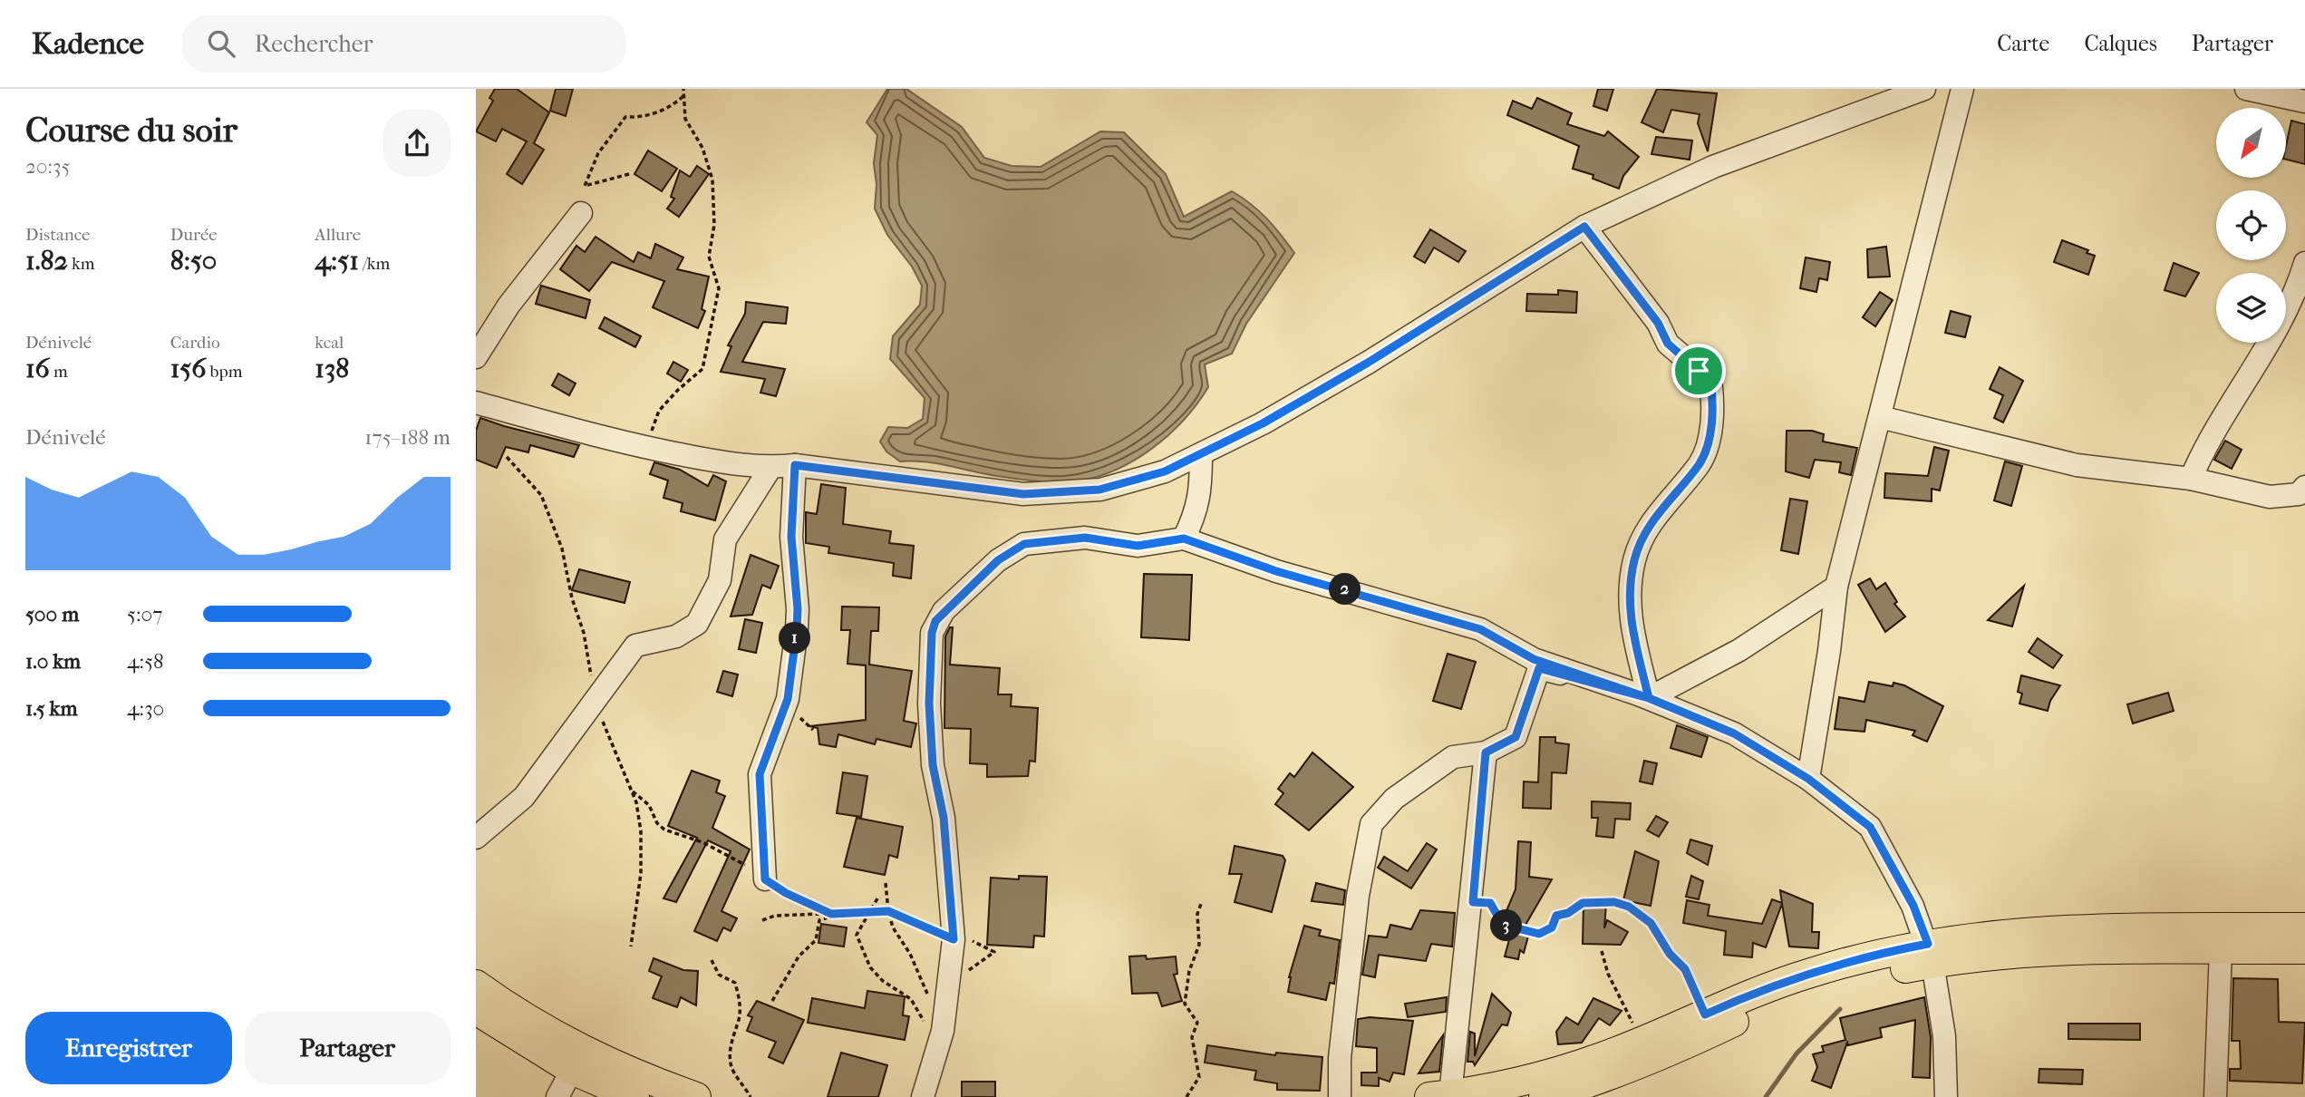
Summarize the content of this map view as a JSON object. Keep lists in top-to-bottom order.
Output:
{
  "north": "bottom left",
  "page": {
    "header": "Kadence",
    "search": "Rechercher",
    "nav": ["Carte", "Calques", "Partager"],
    "heading": ["Course du soir", "20:35"],
    "stats": [
      ["Distance", "1.82 km"],
      ["Durée", "8:50"],
      ["Allure", "4:51 /km"],
      ["Dénivelé", "16 m"],
      ["Cardio", "156 bpm"],
      ["kcal", "138"]
    ],
    "chart": ["Dénivelé", "175–188 m"],
    "pins": ["2", "1", "3"],
    "list": [
      {
        "name": "500 m",
        "note": "5:07"
      },
      {
        "name": "1.0 km",
        "note": "4:58"
      },
      {
        "name": "1.5 km",
        "note": "4:30"
      }
    ],
    "buttons": ["Enregistrer", "Partager"]
  }
}
